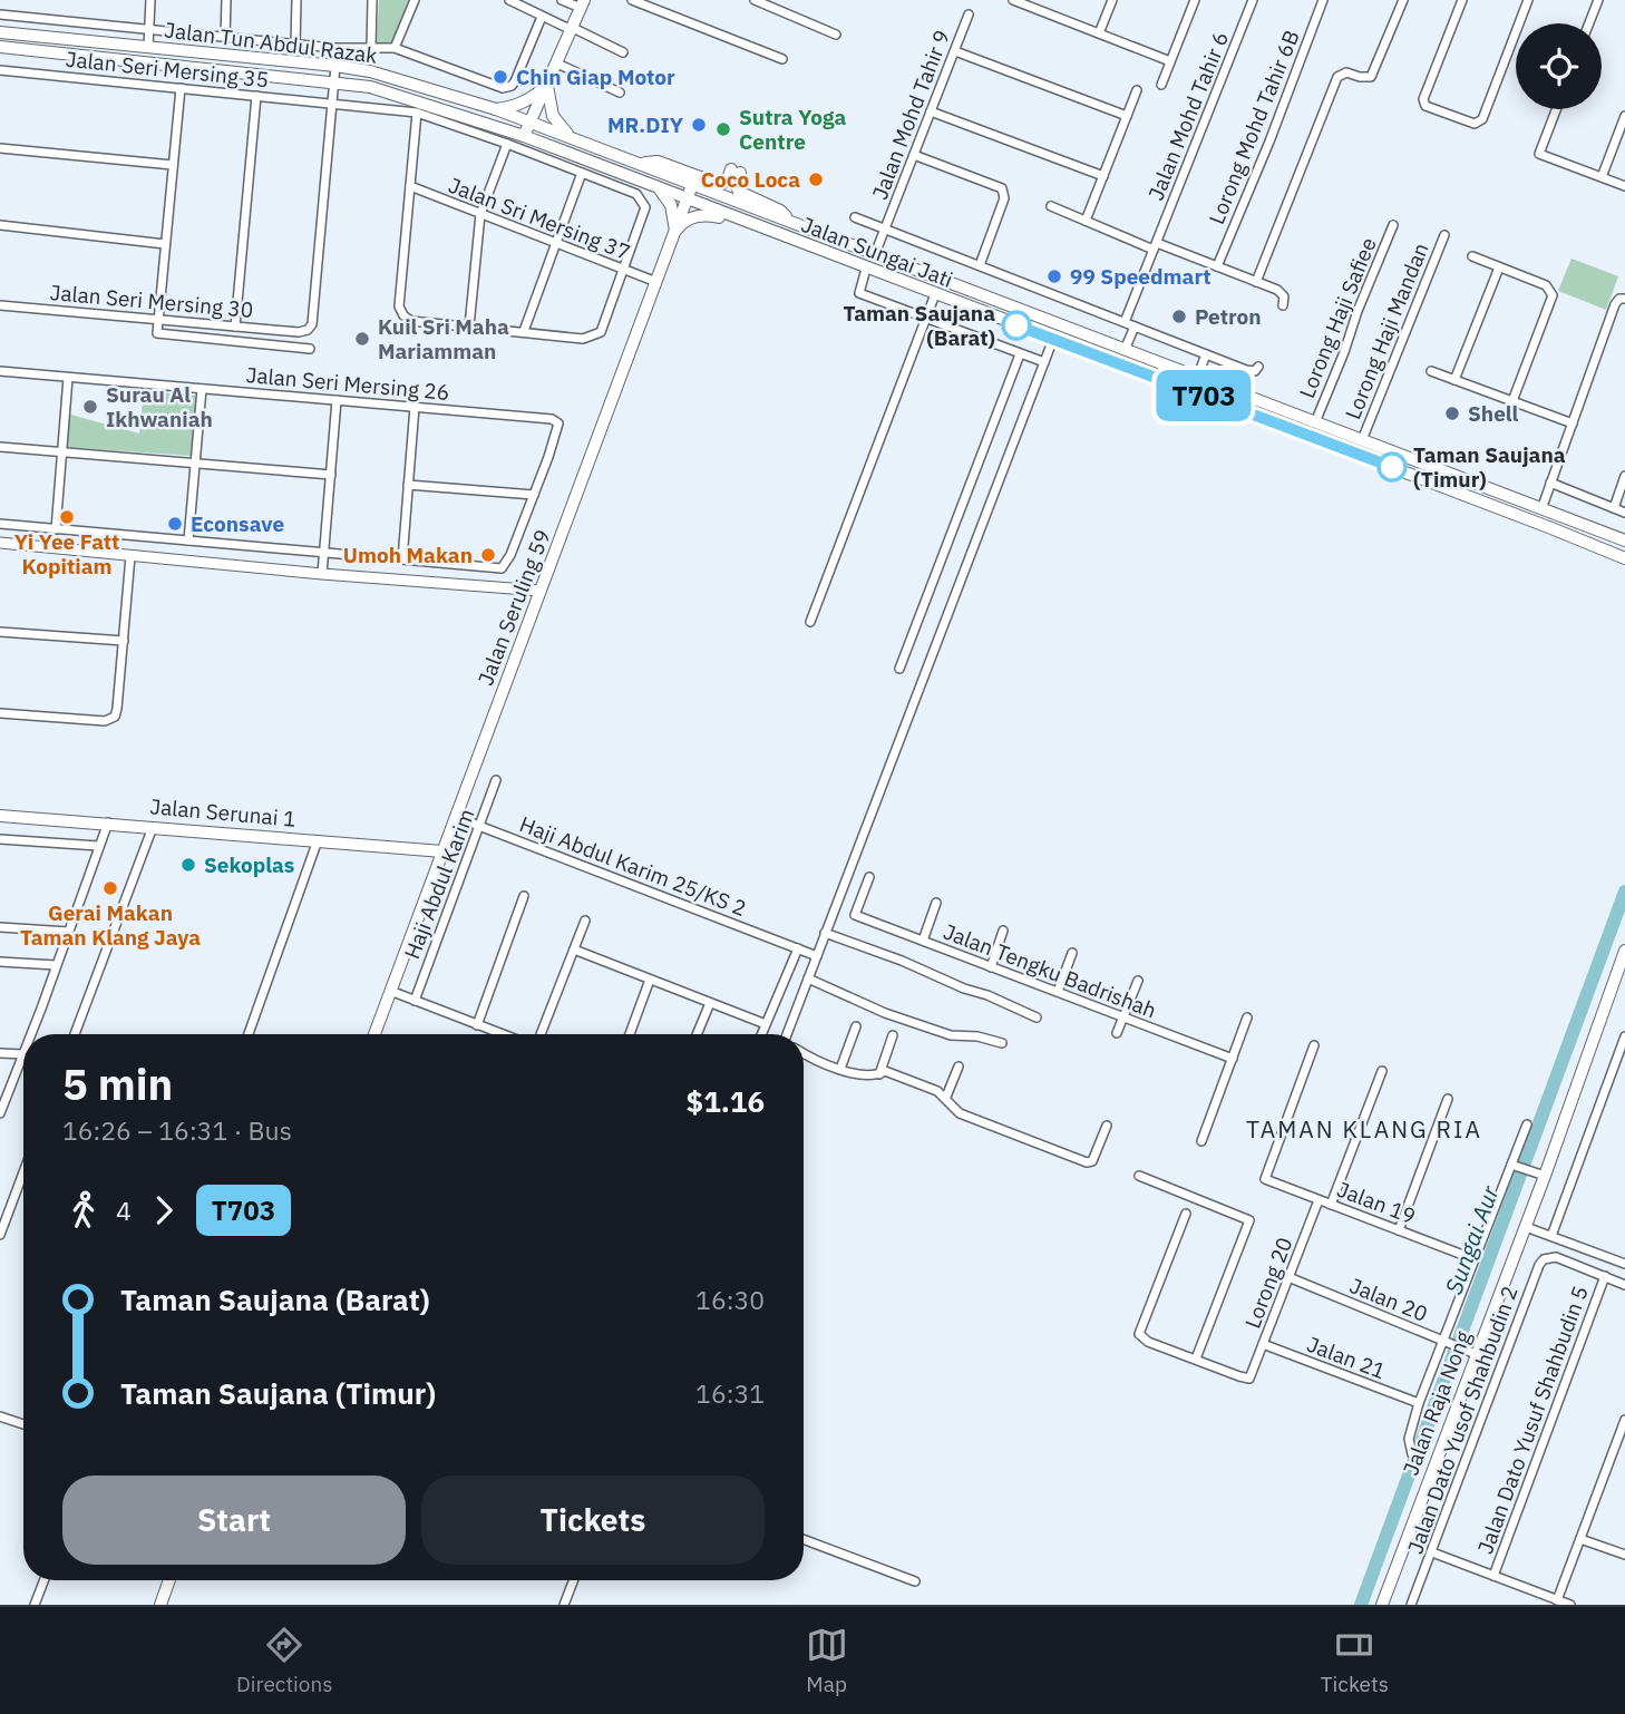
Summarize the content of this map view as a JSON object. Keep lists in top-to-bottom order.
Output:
{
  "streets": {
    "main road": [
      "Jalan Tun Abdul Razak",
      "Jalan Sungai Jati",
      "Jalan Seruling 59",
      "Jalan Serunai 1",
      "Jalan Raja Nong"
    ],
    "street": [
      "Jalan Seri Mersing 35",
      "Jalan Mohd Tahir 9",
      "Jalan Mohd Tahir 6",
      "Lorong Mohd Tahir 6B",
      "Jalan Sri Mersing 37",
      "Jalan Seri Mersing 30",
      "Lorong Haji Safiee",
      "Lorong Haji Mandan",
      "Jalan Seri Mersing 26",
      "Haji Abdul Karim 25/KS 2",
      "Haji Abdul Karim",
      "Jalan Tengku Badrishah",
      "Jalan 19",
      "Lorong 20",
      "Jalan 20",
      "Jalan 21",
      "Jalan Dato Yusof Shahbudin 2",
      "Jalan Dato Yusuf Shahbudin 5"
    ]
  },
  "crossings": [
    ["Jalan Tun Abdul Razak", "Jalan Sungai Jati"],
    ["Jalan Seri Mersing 35", "Jalan Sri Mersing 37"],
    ["Jalan Seri Mersing 35", "Jalan Seri Mersing 30"],
    ["Jalan Mohd Tahir 9", "Jalan Sungai Jati"],
    ["Jalan Sri Mersing 37", "Jalan Seruling 59"],
    ["Jalan Sungai Jati", "Lorong Haji Safiee"],
    ["Jalan Sungai Jati", "Lorong Haji Mandan"],
    ["Jalan Sungai Jati", "Jalan Seruling 59"],
    ["Jalan Seruling 59", "Jalan Serunai 1"],
    ["Jalan Seruling 59", "Haji Abdul Karim 25/KS 2"],
    ["Haji Abdul Karim 25/KS 2", "Haji Abdul Karim"],
    ["Jalan 19", "Lorong 20"],
    ["Lorong 20", "Jalan 20"],
    ["Lorong 20", "Jalan 21"],
    ["Jalan 20", "Jalan Raja Nong"],
    ["Jalan Dato Yusof Shahbudin 2", "Jalan Dato Yusuf Shahbudin 5"]
  ],
  "districts": ["TAMAN KLANG RIA"],
  "water": ["Sungai Aur"],
  "places": [
    "Chin Giap Motor",
    "MR.DIY",
    "Sutra Yoga Centre",
    "Coco Loca",
    "99 Speedmart",
    "Petron",
    "Taman Saujana (Barat)",
    "Kuil Sri Maha Mariamman",
    "Surau Al Ikhwaniah",
    "Shell",
    "Taman Saujana (Timur)",
    "Yi Yee Fatt Kopitiam",
    "Econsave",
    "Umoh Makan",
    "Sekoplas",
    "Gerai Makan Taman Klang Jaya"
  ],
  "lines": ["bus line T703"],
  "page": {
    "on_map": "T703",
    "heading": ["5 min", "16:26 – 16:31 · Bus", "$1.16"],
    "legs": ["4", "T703"],
    "list": [
      {
        "name": "Taman Saujana (Barat)",
        "value": "16:30"
      },
      {
        "name": "Taman Saujana (Timur)",
        "value": "16:31"
      }
    ],
    "buttons": ["Start", "Tickets"],
    "tabs": ["Directions", "Map", "Tickets"]
  }
}
